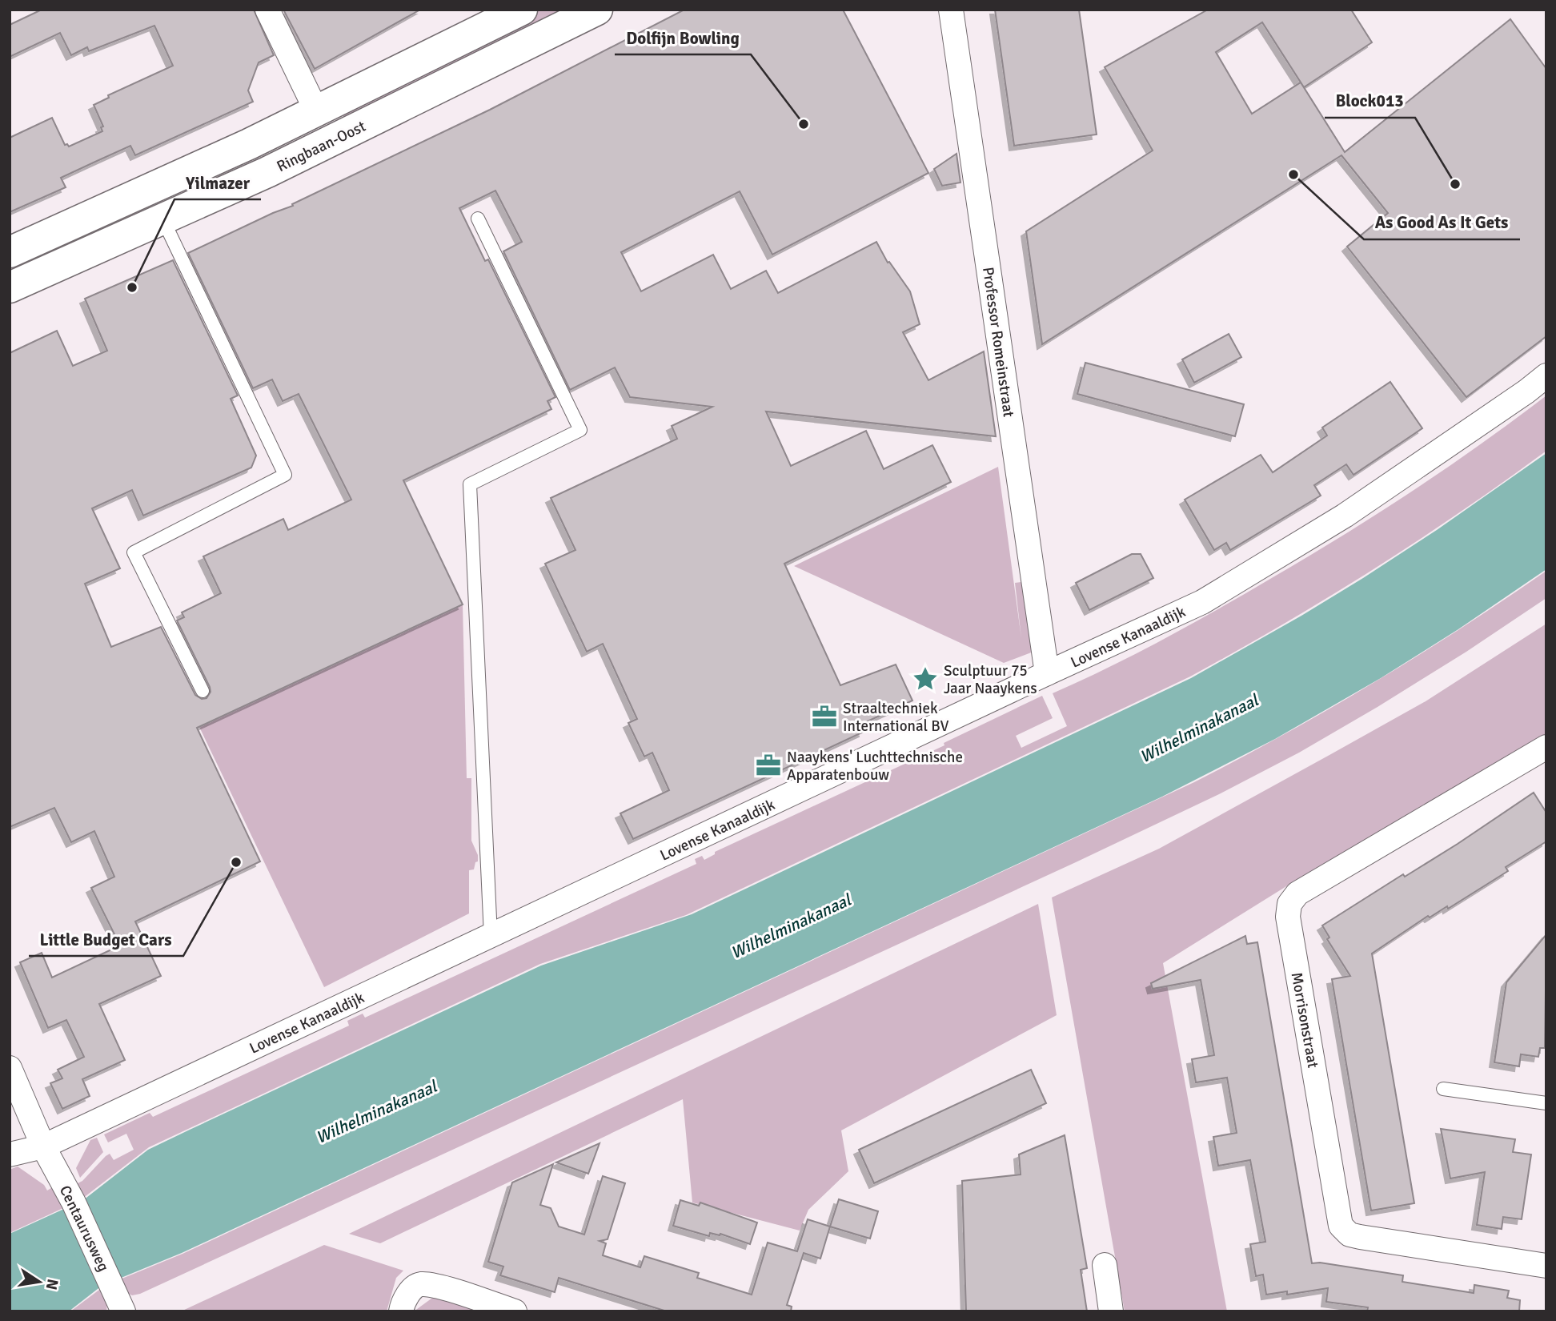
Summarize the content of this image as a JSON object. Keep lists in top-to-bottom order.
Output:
{
  "streets": {
    "main road": ["Ringbaan-Oost"],
    "street": [
      "Professor Romeinstraat",
      "Lovense Kanaaldijk",
      "Morrisonstraat",
      "Centaurusweg"
    ]
  },
  "crossings": [
    ["Professor Romeinstraat", "Lovense Kanaaldijk"],
    ["Lovense Kanaaldijk", "Centaurusweg"]
  ],
  "water": ["Wilhelminakanaal"],
  "places": {
    "other": [
      "Dolfijn Bowling",
      "As Good As It Gets",
      "Block013",
      "Yilmazer",
      "Little Budget Cars"
    ],
    "place": ["Sculptuur 75 Jaar Naaykens"],
    "office": ["Straaltechniek International BV", "Naaykens' Luchttechnische Apparatenbouw"]
  },
  "north": "right"
}
